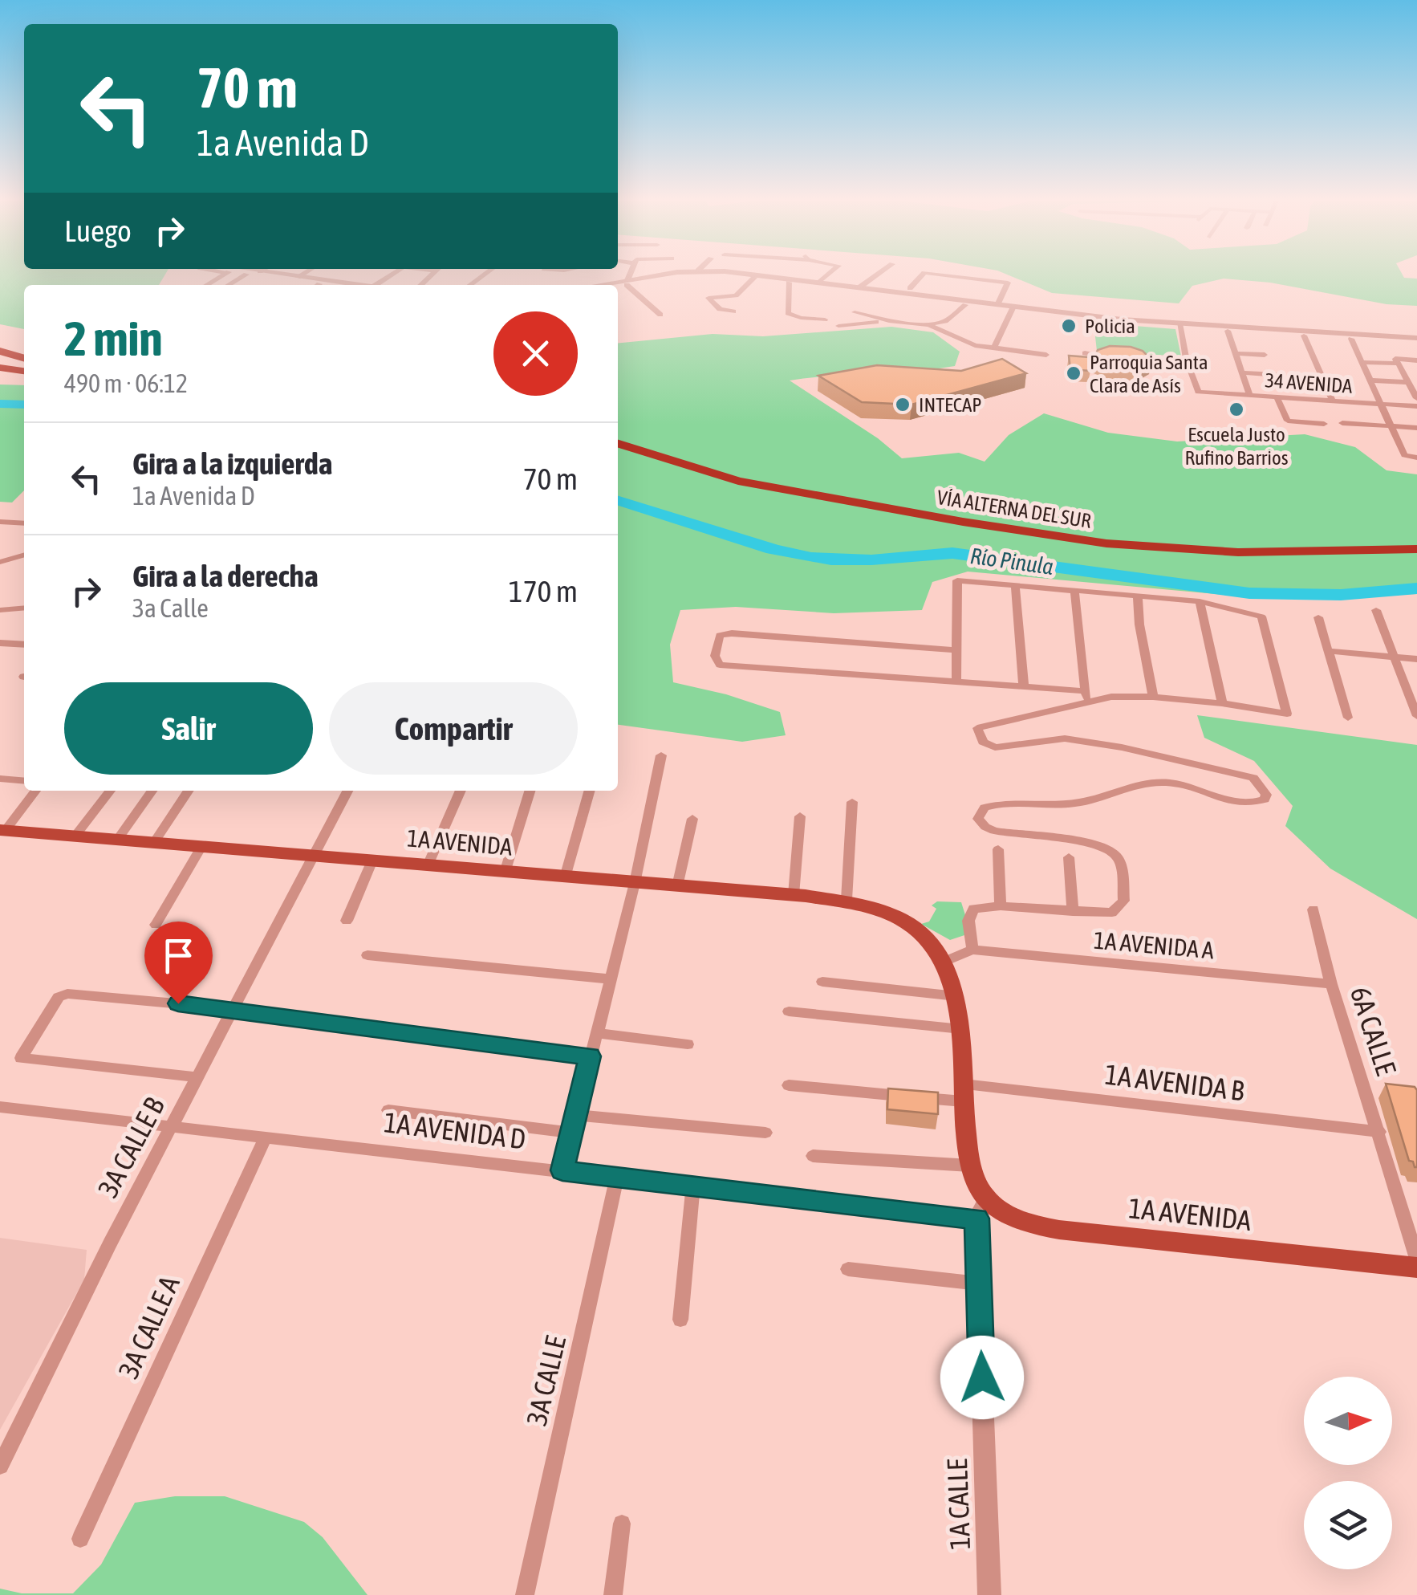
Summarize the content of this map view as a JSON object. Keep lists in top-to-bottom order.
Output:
{
  "streets": {
    "highway": ["VÍA ALTERNA DEL SUR"],
    "main road": ["1A AVENIDA", "1A CALLE"],
    "street": [
      "34 AVENIDA",
      "1A AVENIDA A",
      "6A CALLE",
      "1A AVENIDA B",
      "1A AVENIDA D",
      "3A CALLE B",
      "3A CALLE A",
      "3A CALLE"
    ]
  },
  "crossings": [
    ["1A AVENIDA", "1A AVENIDA D"],
    ["1A AVENIDA", "3A CALLE B"],
    ["1A AVENIDA", "1A CALLE"],
    ["1A AVENIDA A", "6A CALLE"],
    ["6A CALLE", "1A AVENIDA B"],
    ["1A AVENIDA B", "1A CALLE"],
    ["1A AVENIDA D", "3A CALLE B"],
    ["1A AVENIDA D", "3A CALLE A"],
    ["1A AVENIDA D", "3A CALLE"],
    ["1A AVENIDA D", "1A CALLE"]
  ],
  "water": ["Río Pinula"],
  "places": [
    "Policia",
    "Parroquia Santa Clara de Asís",
    "INTECAP",
    "Escuela Justo Rufino Barrios"
  ],
  "north": "right",
  "page": {
    "turn": ["70 m", "1a Avenida D"],
    "then": "Luego",
    "heading": ["2 min", "490 m · 06:12"],
    "list": [
      {
        "name": "Gira a la izquierda",
        "note": "1a Avenida D",
        "value": "70 m"
      },
      {
        "name": "Gira a la derecha",
        "note": "3a Calle",
        "value": "170 m"
      }
    ],
    "buttons": ["Salir", "Compartir"]
  }
}
